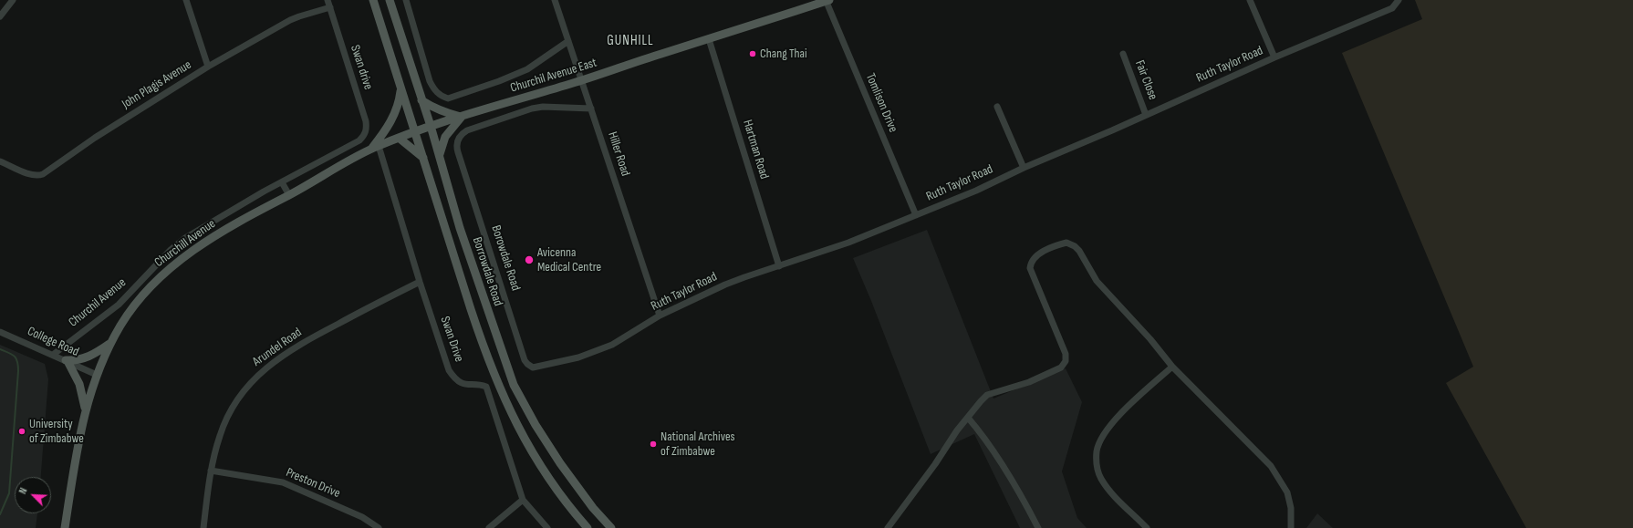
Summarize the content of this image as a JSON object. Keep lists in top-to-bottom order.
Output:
{
  "streets": {
    "main road": ["Churchil Avenue East", "Churchill Avenue", "Borrowdale Road"],
    "street": [
      "Ruth Taylor Road",
      "Swan drive",
      "Fair Close",
      "John Plagis Avenue",
      "Tomlison Drive",
      "Hartman Road",
      "Hiller Road",
      "Borowdale Road",
      "Churchil Avenue",
      "Swan Drive",
      "College Road",
      "Arundel Road",
      "Preston Drive"
    ]
  },
  "crossings": [
    ["Ruth Taylor Road", "Fair Close"],
    ["Ruth Taylor Road", "Tomlison Drive"],
    ["Ruth Taylor Road", "Hartman Road"],
    ["Ruth Taylor Road", "Hiller Road"],
    ["Ruth Taylor Road", "Borowdale Road"],
    ["Swan drive", "John Plagis Avenue"],
    ["Swan drive", "Churchil Avenue"],
    ["Churchil Avenue East", "Tomlison Drive"],
    ["Churchil Avenue East", "Hartman Road"],
    ["Churchil Avenue East", "Hiller Road"],
    ["Churchil Avenue East", "Churchill Avenue"],
    ["Churchil Avenue East", "Borowdale Road"],
    ["Churchil Avenue East", "Borrowdale Road"],
    ["Churchill Avenue", "Borrowdale Road"],
    ["Churchill Avenue", "Swan Drive"],
    ["Churchill Avenue", "College Road"],
    ["Churchil Avenue", "College Road"],
    ["Swan Drive", "Arundel Road"],
    ["Arundel Road", "Preston Drive"]
  ],
  "districts": ["GUNHILL"],
  "places": [
    "Chang Thai",
    "Avicenna Medical Centre",
    "University of Zimbabwe",
    "National Archives of Zimbabwe"
  ],
  "north": "top left"
}
